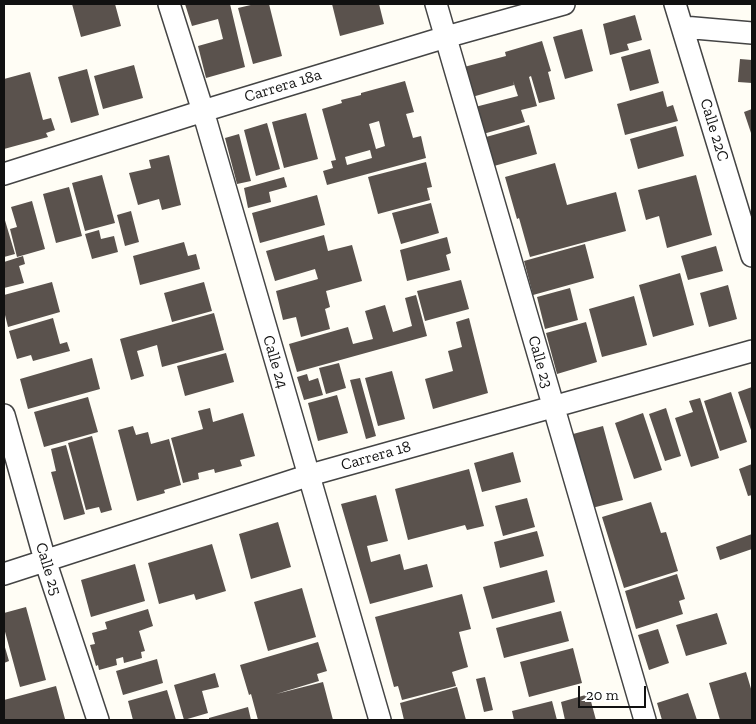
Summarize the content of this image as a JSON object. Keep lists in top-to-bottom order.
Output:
{
  "streets": {
    "street": [
      "Carrera 18a",
      "Calle 22C",
      "Calle 24",
      "Calle 23",
      "Carrera 18",
      "Calle 25"
    ]
  },
  "crossings": [
    ["Carrera 18a", "Calle 24"],
    ["Carrera 18a", "Calle 23"],
    ["Calle 24", "Carrera 18"],
    ["Calle 23", "Carrera 18"],
    ["Carrera 18", "Calle 25"]
  ],
  "scale_bar": "20 m"
}
